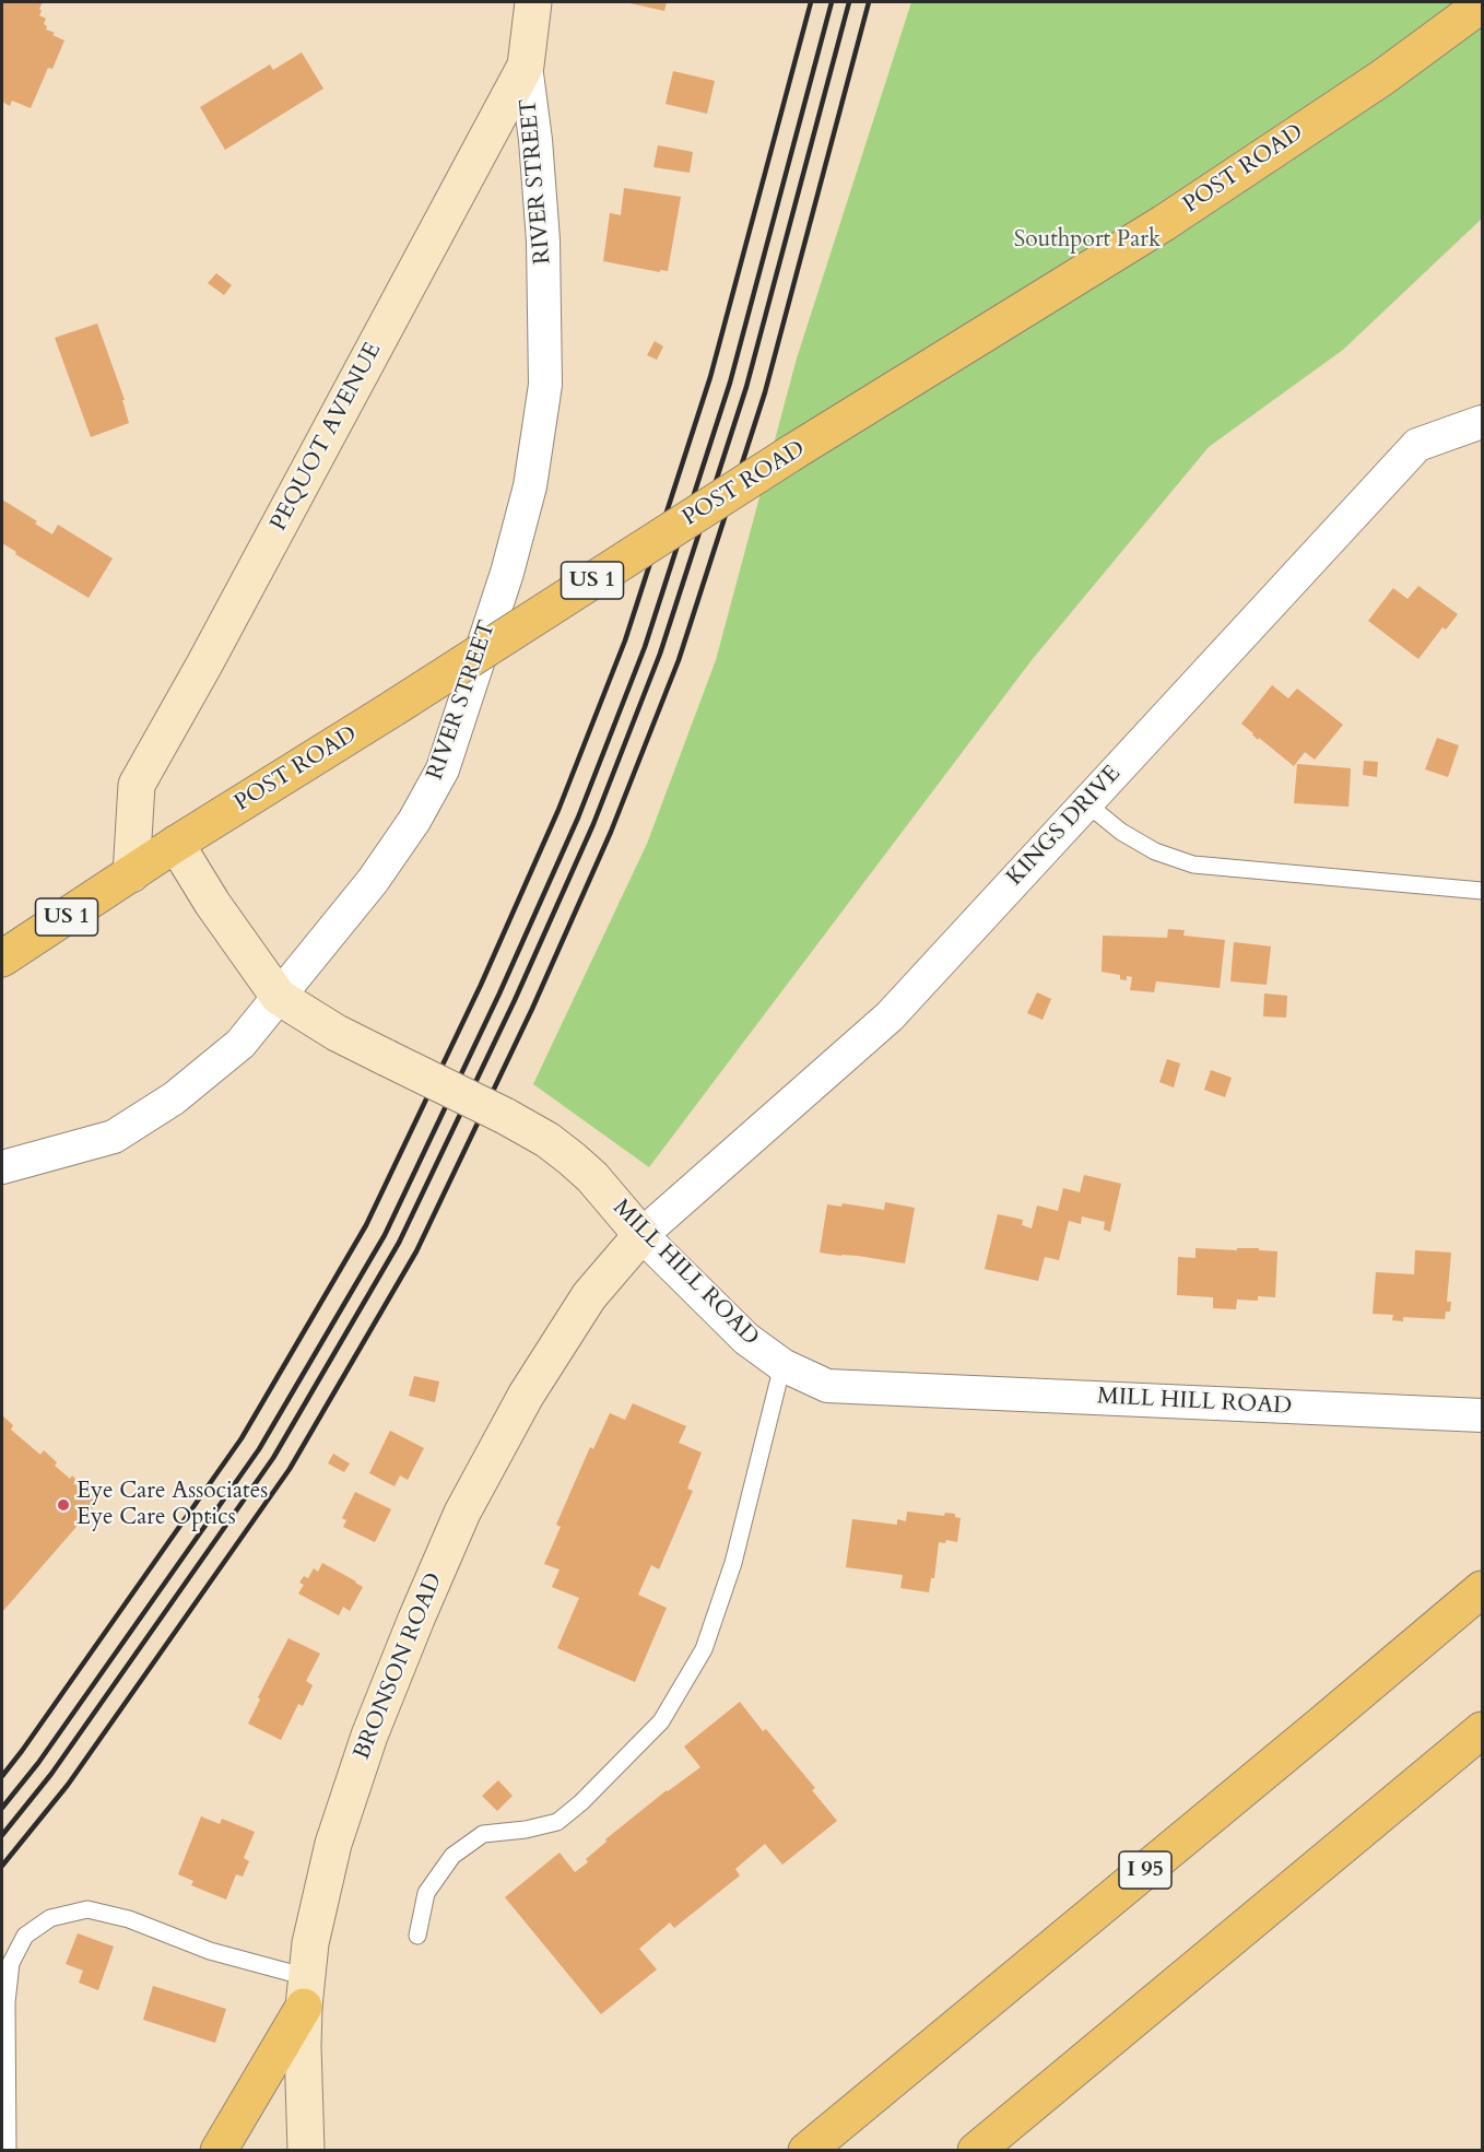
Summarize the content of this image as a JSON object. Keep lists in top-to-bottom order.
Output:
{
  "streets": {
    "main road": [
      "POST ROAD",
      "PEQUOT AVENUE",
      "US 1",
      "MILL HILL ROAD",
      "BRONSON ROAD",
      "I 95"
    ],
    "street": ["RIVER STREET", "KINGS DRIVE"]
  },
  "crossings": [
    ["POST ROAD", "PEQUOT AVENUE"],
    ["POST ROAD", "MILL HILL ROAD"],
    ["RIVER STREET", "PEQUOT AVENUE"],
    ["RIVER STREET", "MILL HILL ROAD"],
    ["KINGS DRIVE", "MILL HILL ROAD"],
    ["KINGS DRIVE", "BRONSON ROAD"],
    ["MILL HILL ROAD", "BRONSON ROAD"]
  ],
  "parks": ["Southport Park"],
  "places": ["Eye Care Associates Eye Care Optics"]
}
